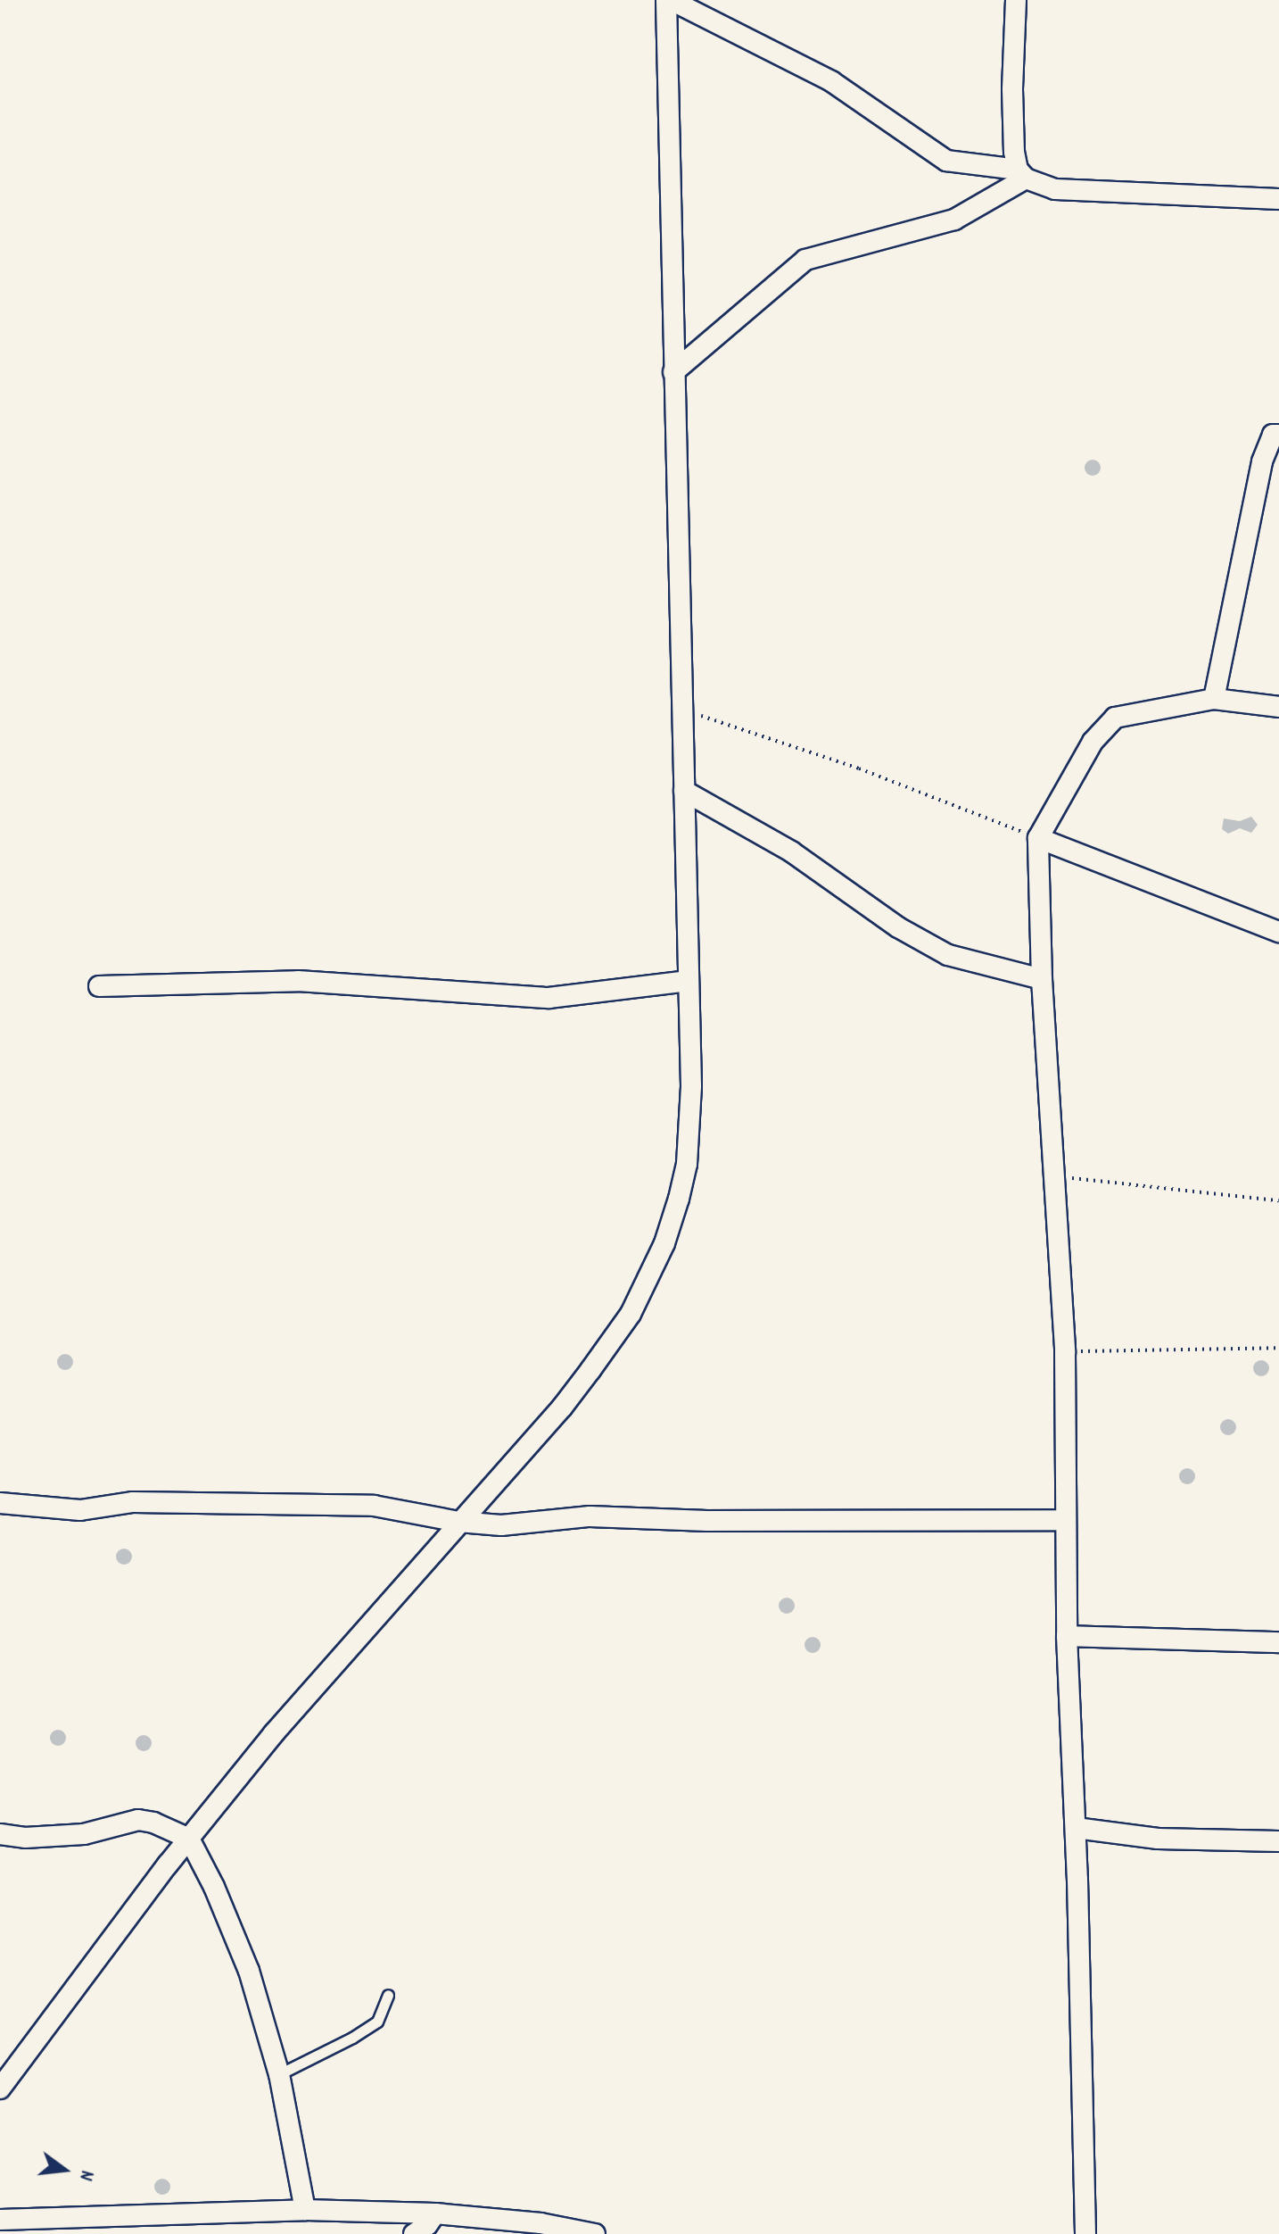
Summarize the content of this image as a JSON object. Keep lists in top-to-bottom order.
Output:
{
  "north": "right"
}
